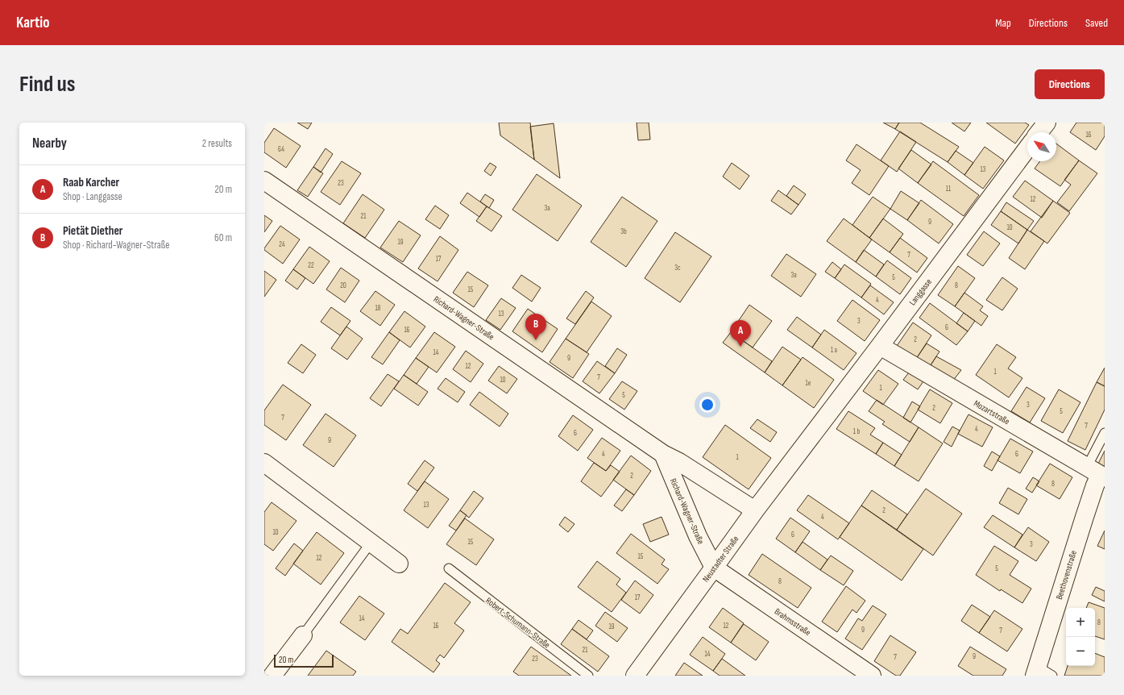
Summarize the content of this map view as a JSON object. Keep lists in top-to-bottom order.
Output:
{
  "streets": {
    "street": [
      "Langgasse",
      "Richard-Wagner-Straße",
      "Mozartstraße",
      "Neustadter Straße",
      "Beethovenstraße",
      "Brahmsstraße"
    ],
    "lane": ["Robert-Schumann-Straße"]
  },
  "crossings": [
    ["Langgasse", "Mozartstraße"],
    ["Langgasse", "Neustadter Straße"],
    ["Richard-Wagner-Straße", "Neustadter Straße"],
    ["Richard-Wagner-Straße", "Brahmsstraße"],
    ["Mozartstraße", "Beethovenstraße"],
    ["Neustadter Straße", "Brahmsstraße"]
  ],
  "house_numbers": [
    "16",
    "64",
    "13",
    "23",
    "11",
    "12",
    "3a",
    "21",
    "9",
    "10",
    "3b",
    "19",
    "24",
    "7",
    "17",
    "22",
    "3c",
    "3a",
    "5",
    "20",
    "8",
    "15",
    "4",
    "18",
    "13",
    "3",
    "6",
    "16",
    "2",
    "1 a",
    "14",
    "9",
    "12",
    "1",
    "7",
    "10",
    "1e",
    "1",
    "5",
    "3",
    "2",
    "5",
    "7",
    "7",
    "4",
    "1 b",
    "6",
    "9",
    "4",
    "6",
    "1",
    "2",
    "8",
    "13",
    "2",
    "4",
    "10",
    "6",
    "15",
    "3",
    "15",
    "12",
    "5",
    "8",
    "17",
    "14",
    "8",
    "16",
    "12",
    "19",
    "9",
    "7",
    "21",
    "14",
    "9",
    "7",
    "23"
  ],
  "scale_bar": "20 m",
  "north": "top left",
  "page": {
    "header": "Kartio",
    "nav": ["Map", "Directions", "Saved"],
    "buttons": "Directions",
    "title": "Find us",
    "heading": ["Nearby", "2 results"],
    "list": [
      {
        "mark": "A",
        "name": "Raab Karcher",
        "note": "Shop · Langgasse",
        "value": "20 m"
      },
      {
        "mark": "B",
        "name": "Pietät Diether",
        "note": "Shop · Richard-Wagner-Straße",
        "value": "60 m"
      }
    ],
    "pins": ["B", "A"],
    "map_buttons": ["+", "−"],
    "scale": "20 m"
  }
}
